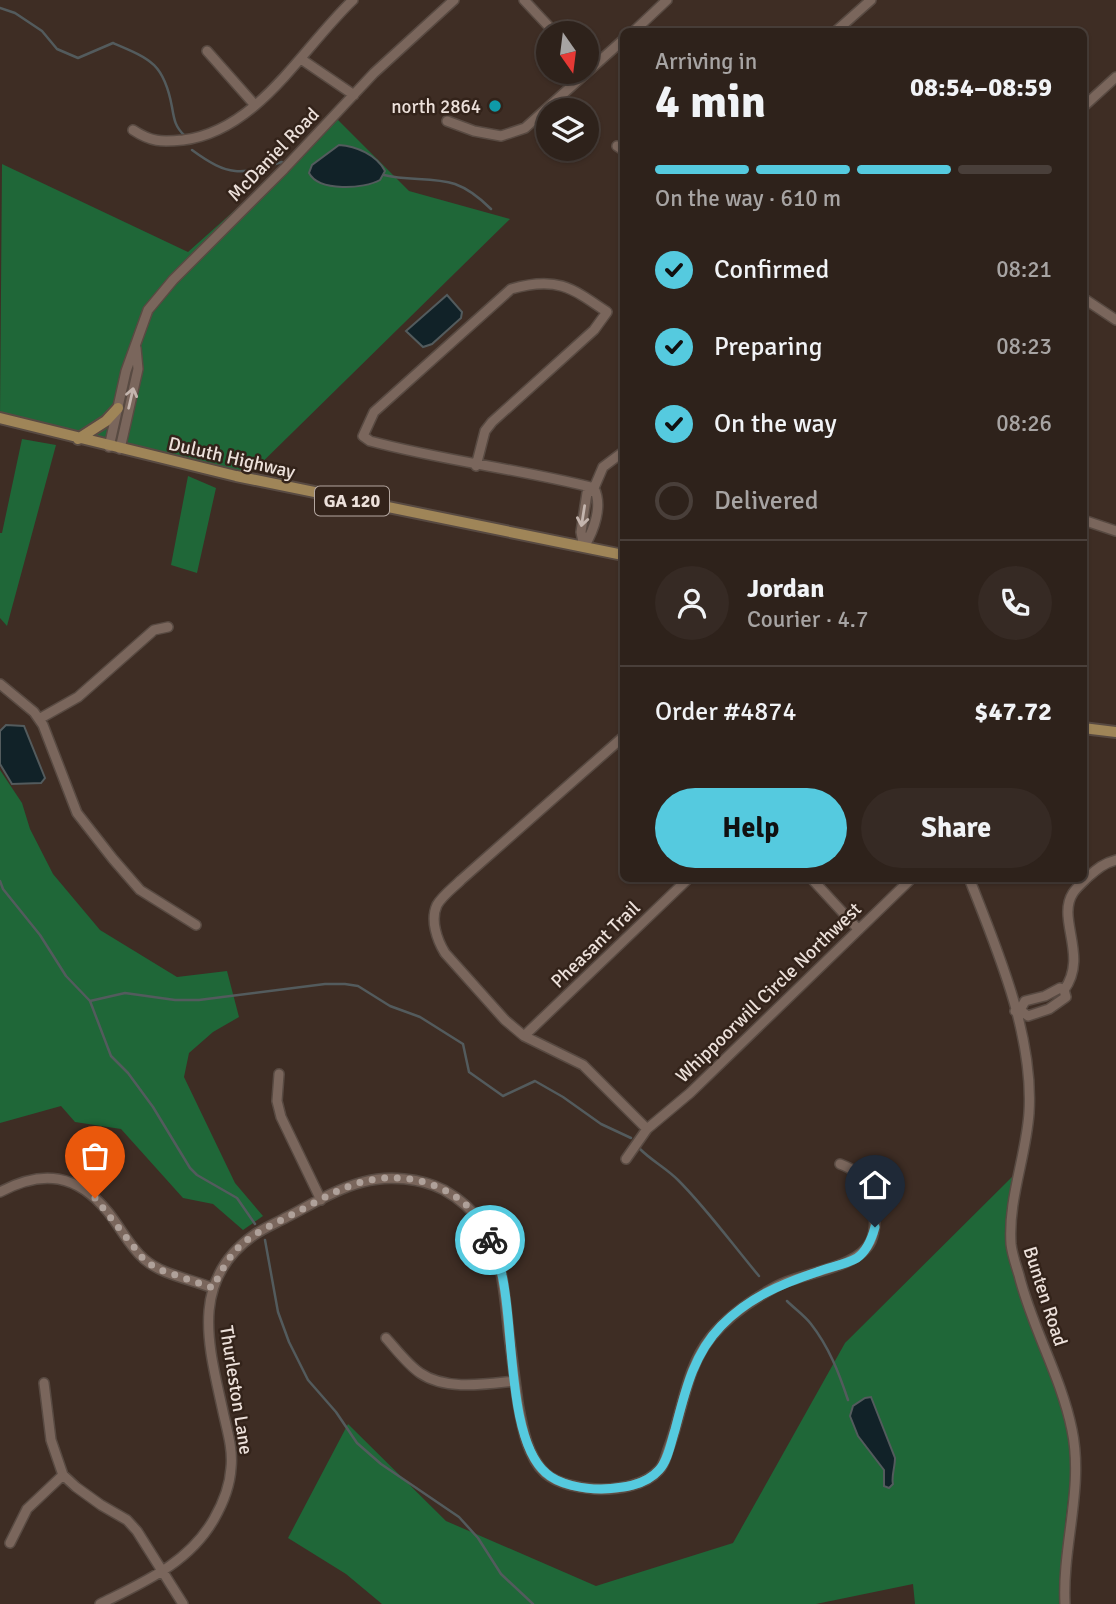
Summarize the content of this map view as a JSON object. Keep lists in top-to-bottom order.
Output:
{
  "streets": {
    "main road": ["Duluth Highway", "GA 120"],
    "street": [
      "McDaniel Road",
      "Pheasant Trail",
      "Whippoorwill Circle Northwest",
      "Bunten Road",
      "Thurleston Lane"
    ]
  },
  "crossings": [
    ["McDaniel Road", "Duluth Highway"]
  ],
  "places": ["north 2864"],
  "north": "bottom",
  "page": {
    "heading": ["4 min", "Arriving in", "08:54–08:59"],
    "panel": [
      "Jordan",
      "Courier · 4.7",
      "Order #4874",
      "$47.72"
    ],
    "bar": "On the way · 610 m",
    "list": [
      ["Confirmed", "08:21"],
      ["Preparing", "08:23"],
      ["On the way", "08:26"],
      "Delivered"
    ],
    "buttons": ["Help", "Share"]
  }
}
